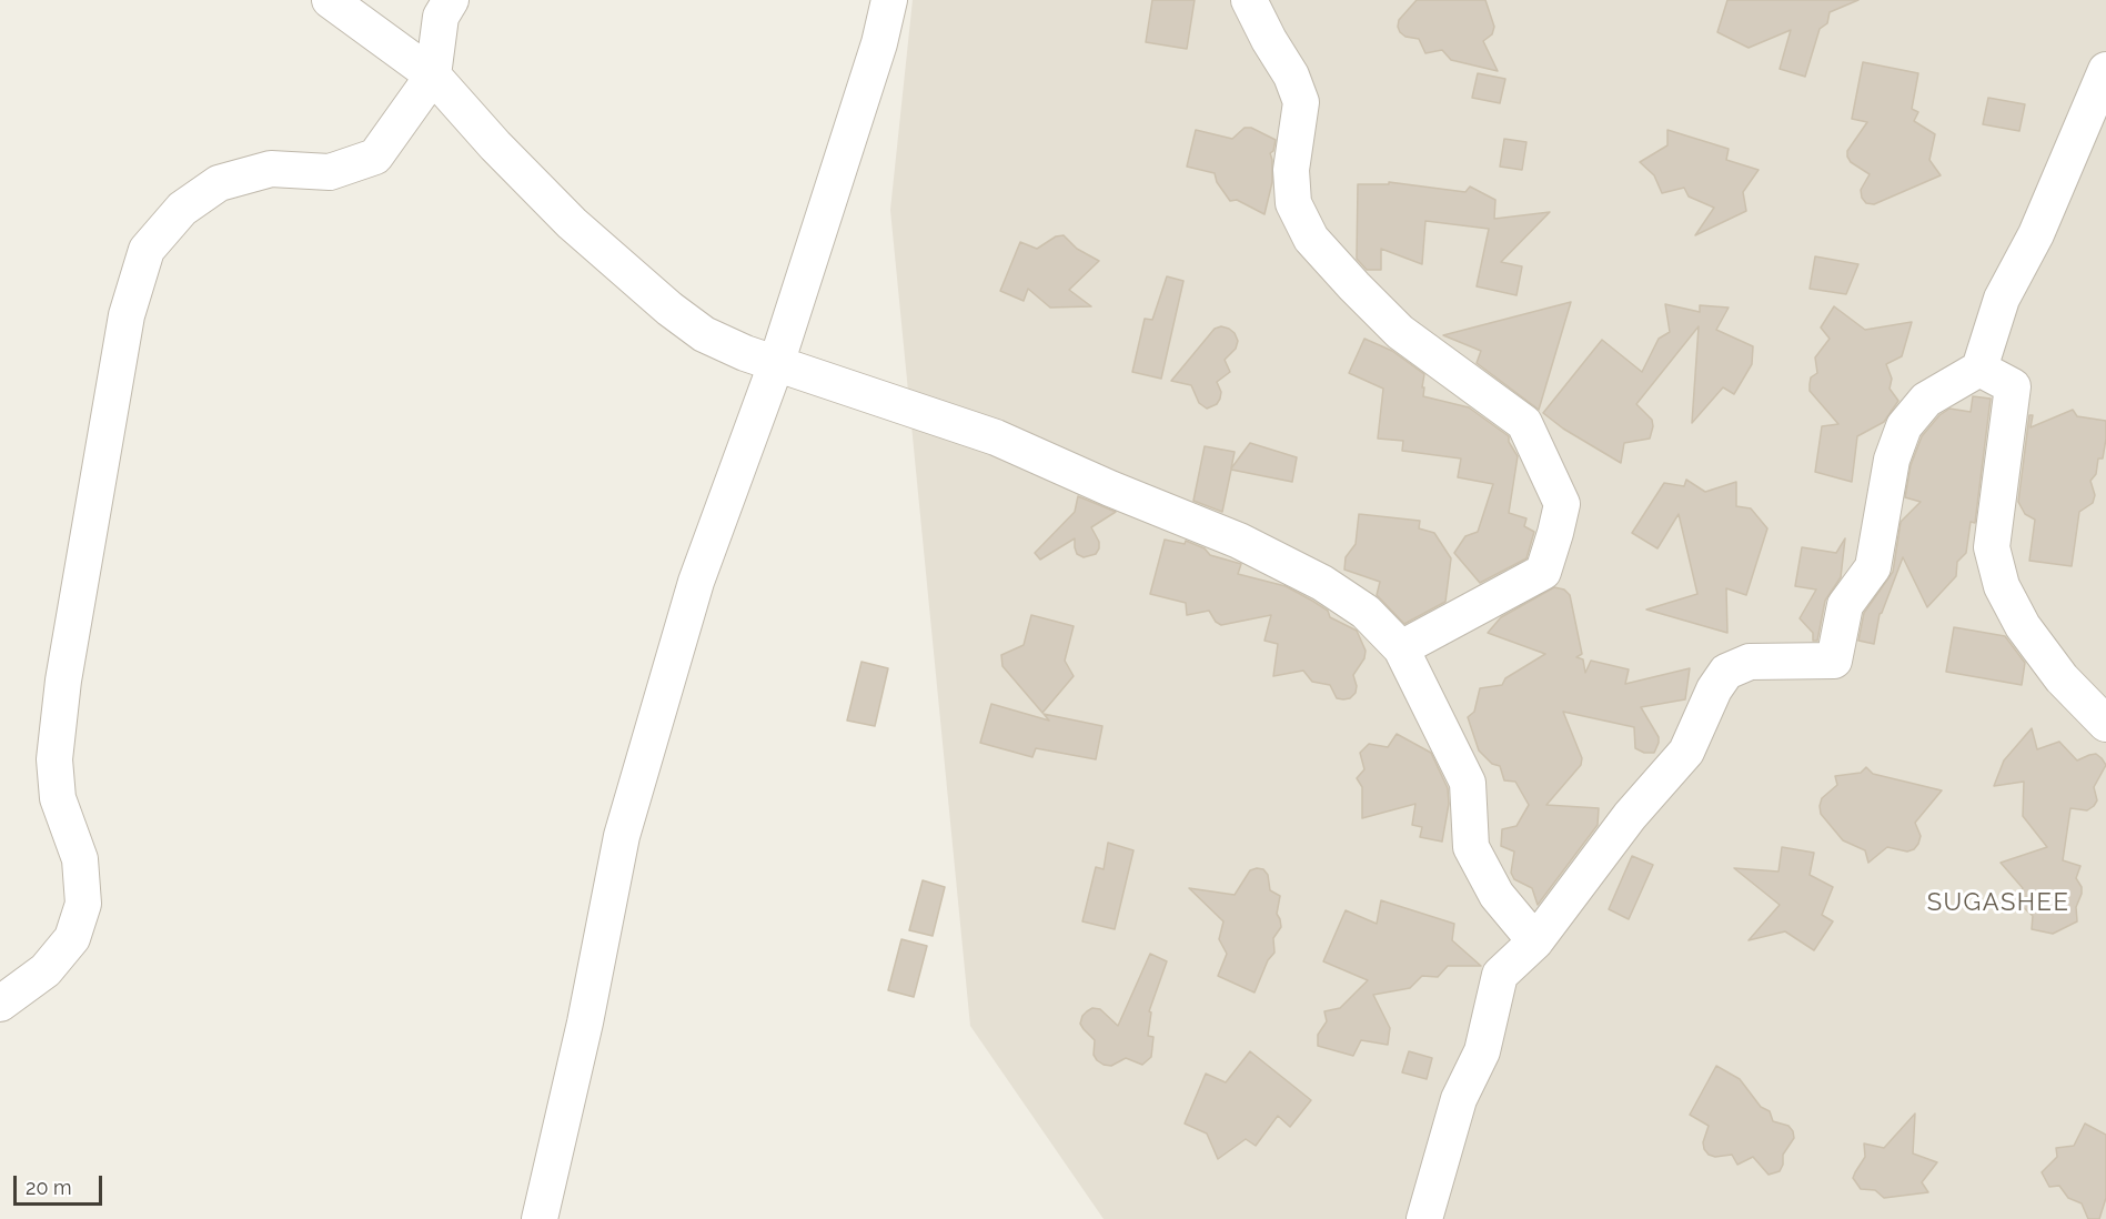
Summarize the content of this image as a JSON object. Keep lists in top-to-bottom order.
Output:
{
  "districts": ["SUGASHEE"],
  "scale_bar": "20 m"
}
